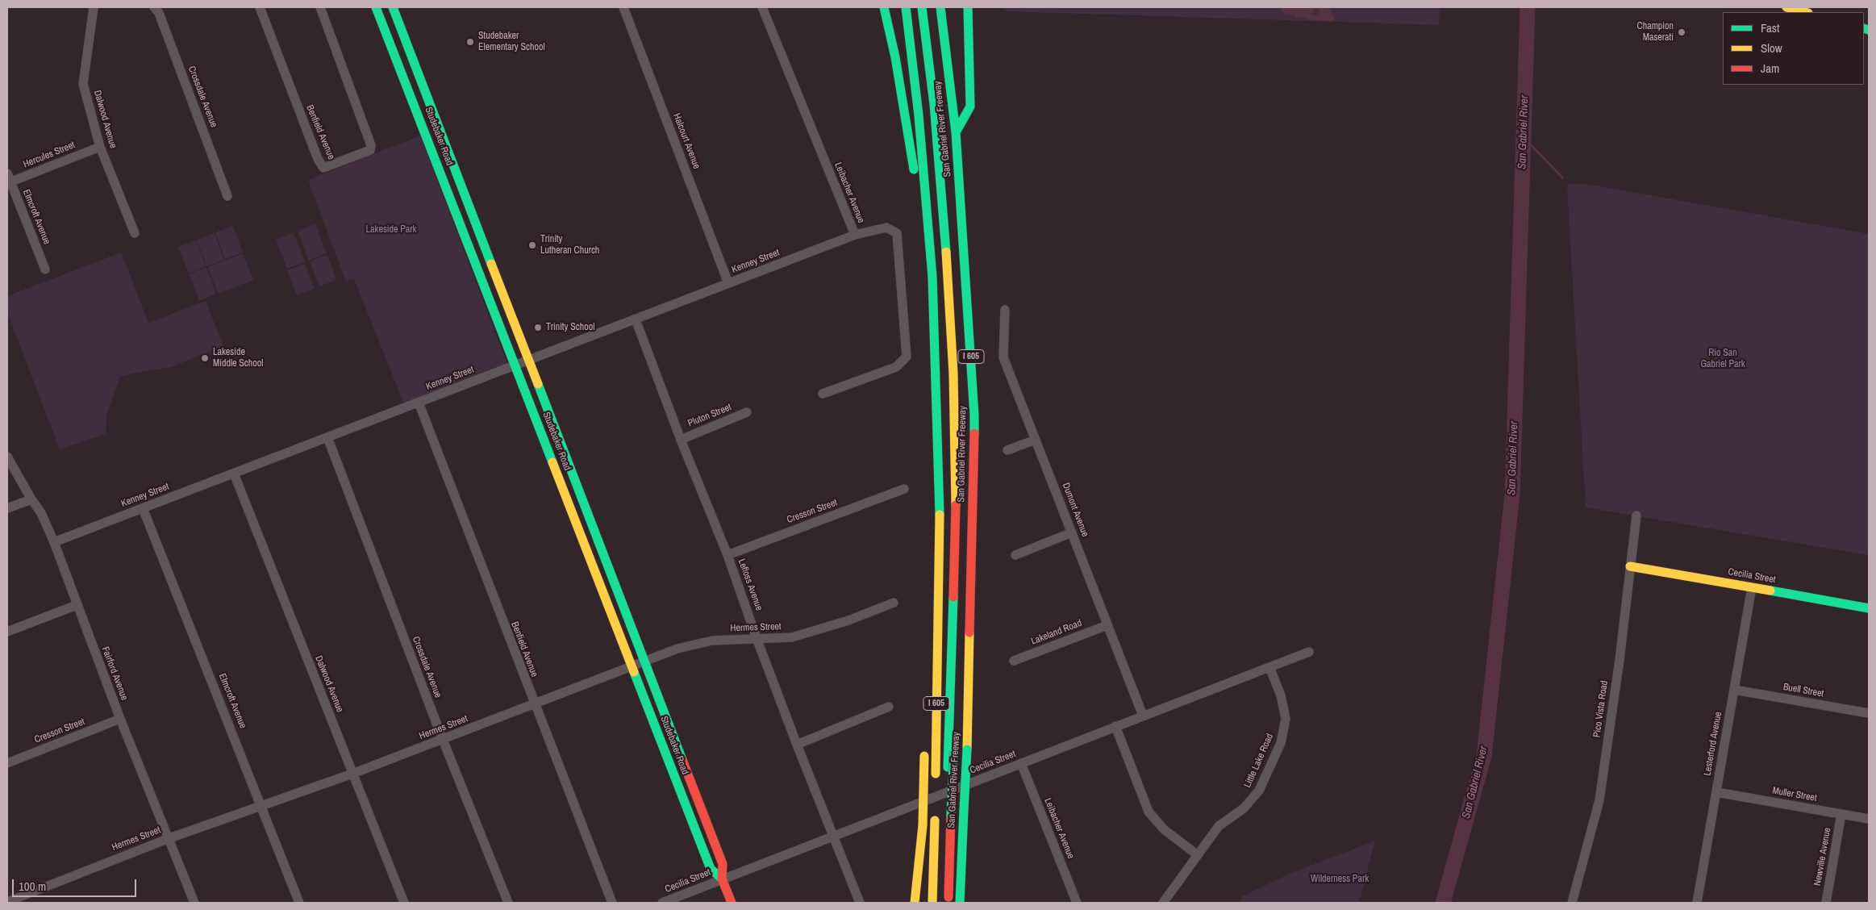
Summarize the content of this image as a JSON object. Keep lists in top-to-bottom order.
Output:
{
  "streets": {
    "main road": [
      "San Gabriel River Freeway",
      "Studebaker Road",
      "I 605",
      "Cecilia Street"
    ],
    "street": [
      "Crossdale Avenue",
      "Dalwood Avenue",
      "Benfield Avenue",
      "Halcourt Avenue",
      "Hercules Street",
      "Leibacher Avenue",
      "Elmcroft Avenue",
      "Kenney Street",
      "Pluton Street",
      "Dumont Avenue",
      "Cresson Street",
      "Lefloss Avenue",
      "Hermes Street",
      "Lakeland Road",
      "Fairford Avenue",
      "Buell Street",
      "Pico Vista Road",
      "Lesterford Avenue",
      "Little Lake Road",
      "Muller Street",
      "Newville Avenue"
    ]
  },
  "crossings": [
    ["Crossdale Avenue", "Kenney Street"],
    ["Crossdale Avenue", "Hermes Street"],
    ["Dalwood Avenue", "Hercules Street"],
    ["Dalwood Avenue", "Kenney Street"],
    ["Dalwood Avenue", "Hermes Street"],
    ["Benfield Avenue", "Kenney Street"],
    ["Benfield Avenue", "Hermes Street"],
    ["Studebaker Road", "Kenney Street"],
    ["Studebaker Road", "Cecilia Street"],
    ["Studebaker Road", "Hermes Street"],
    ["Halcourt Avenue", "Kenney Street"],
    ["Hercules Street", "Elmcroft Avenue"],
    ["Leibacher Avenue", "Kenney Street"],
    ["Leibacher Avenue", "Cecilia Street"],
    ["Elmcroft Avenue", "Kenney Street"],
    ["Elmcroft Avenue", "Hermes Street"],
    ["Kenney Street", "Lefloss Avenue"],
    ["Kenney Street", "Fairford Avenue"],
    ["Pluton Street", "Lefloss Avenue"],
    ["Dumont Avenue", "Cecilia Street"],
    ["Dumont Avenue", "Lakeland Road"],
    ["Cresson Street", "Lefloss Avenue"],
    ["Cresson Street", "Fairford Avenue"],
    ["Cecilia Street", "Lefloss Avenue"],
    ["Cecilia Street", "Pico Vista Road"],
    ["Cecilia Street", "Lesterford Avenue"],
    ["Cecilia Street", "Little Lake Road"],
    ["Lefloss Avenue", "Hermes Street"],
    ["Hermes Street", "Fairford Avenue"],
    ["Buell Street", "Lesterford Avenue"],
    ["Lesterford Avenue", "Muller Street"],
    ["Muller Street", "Newville Avenue"]
  ],
  "water": ["San Gabriel River"],
  "parks": ["Lakeside Park", "Rio San Gabriel Park", "Wilderness Park"],
  "places": [
    "Champion Maserati",
    "Studebaker Elementary School",
    "Trinity Lutheran Church",
    "Trinity School",
    "Lakeside Middle School"
  ],
  "legend": ["Fast", "Slow", "Jam"],
  "scale_bar": "100 m"
}
